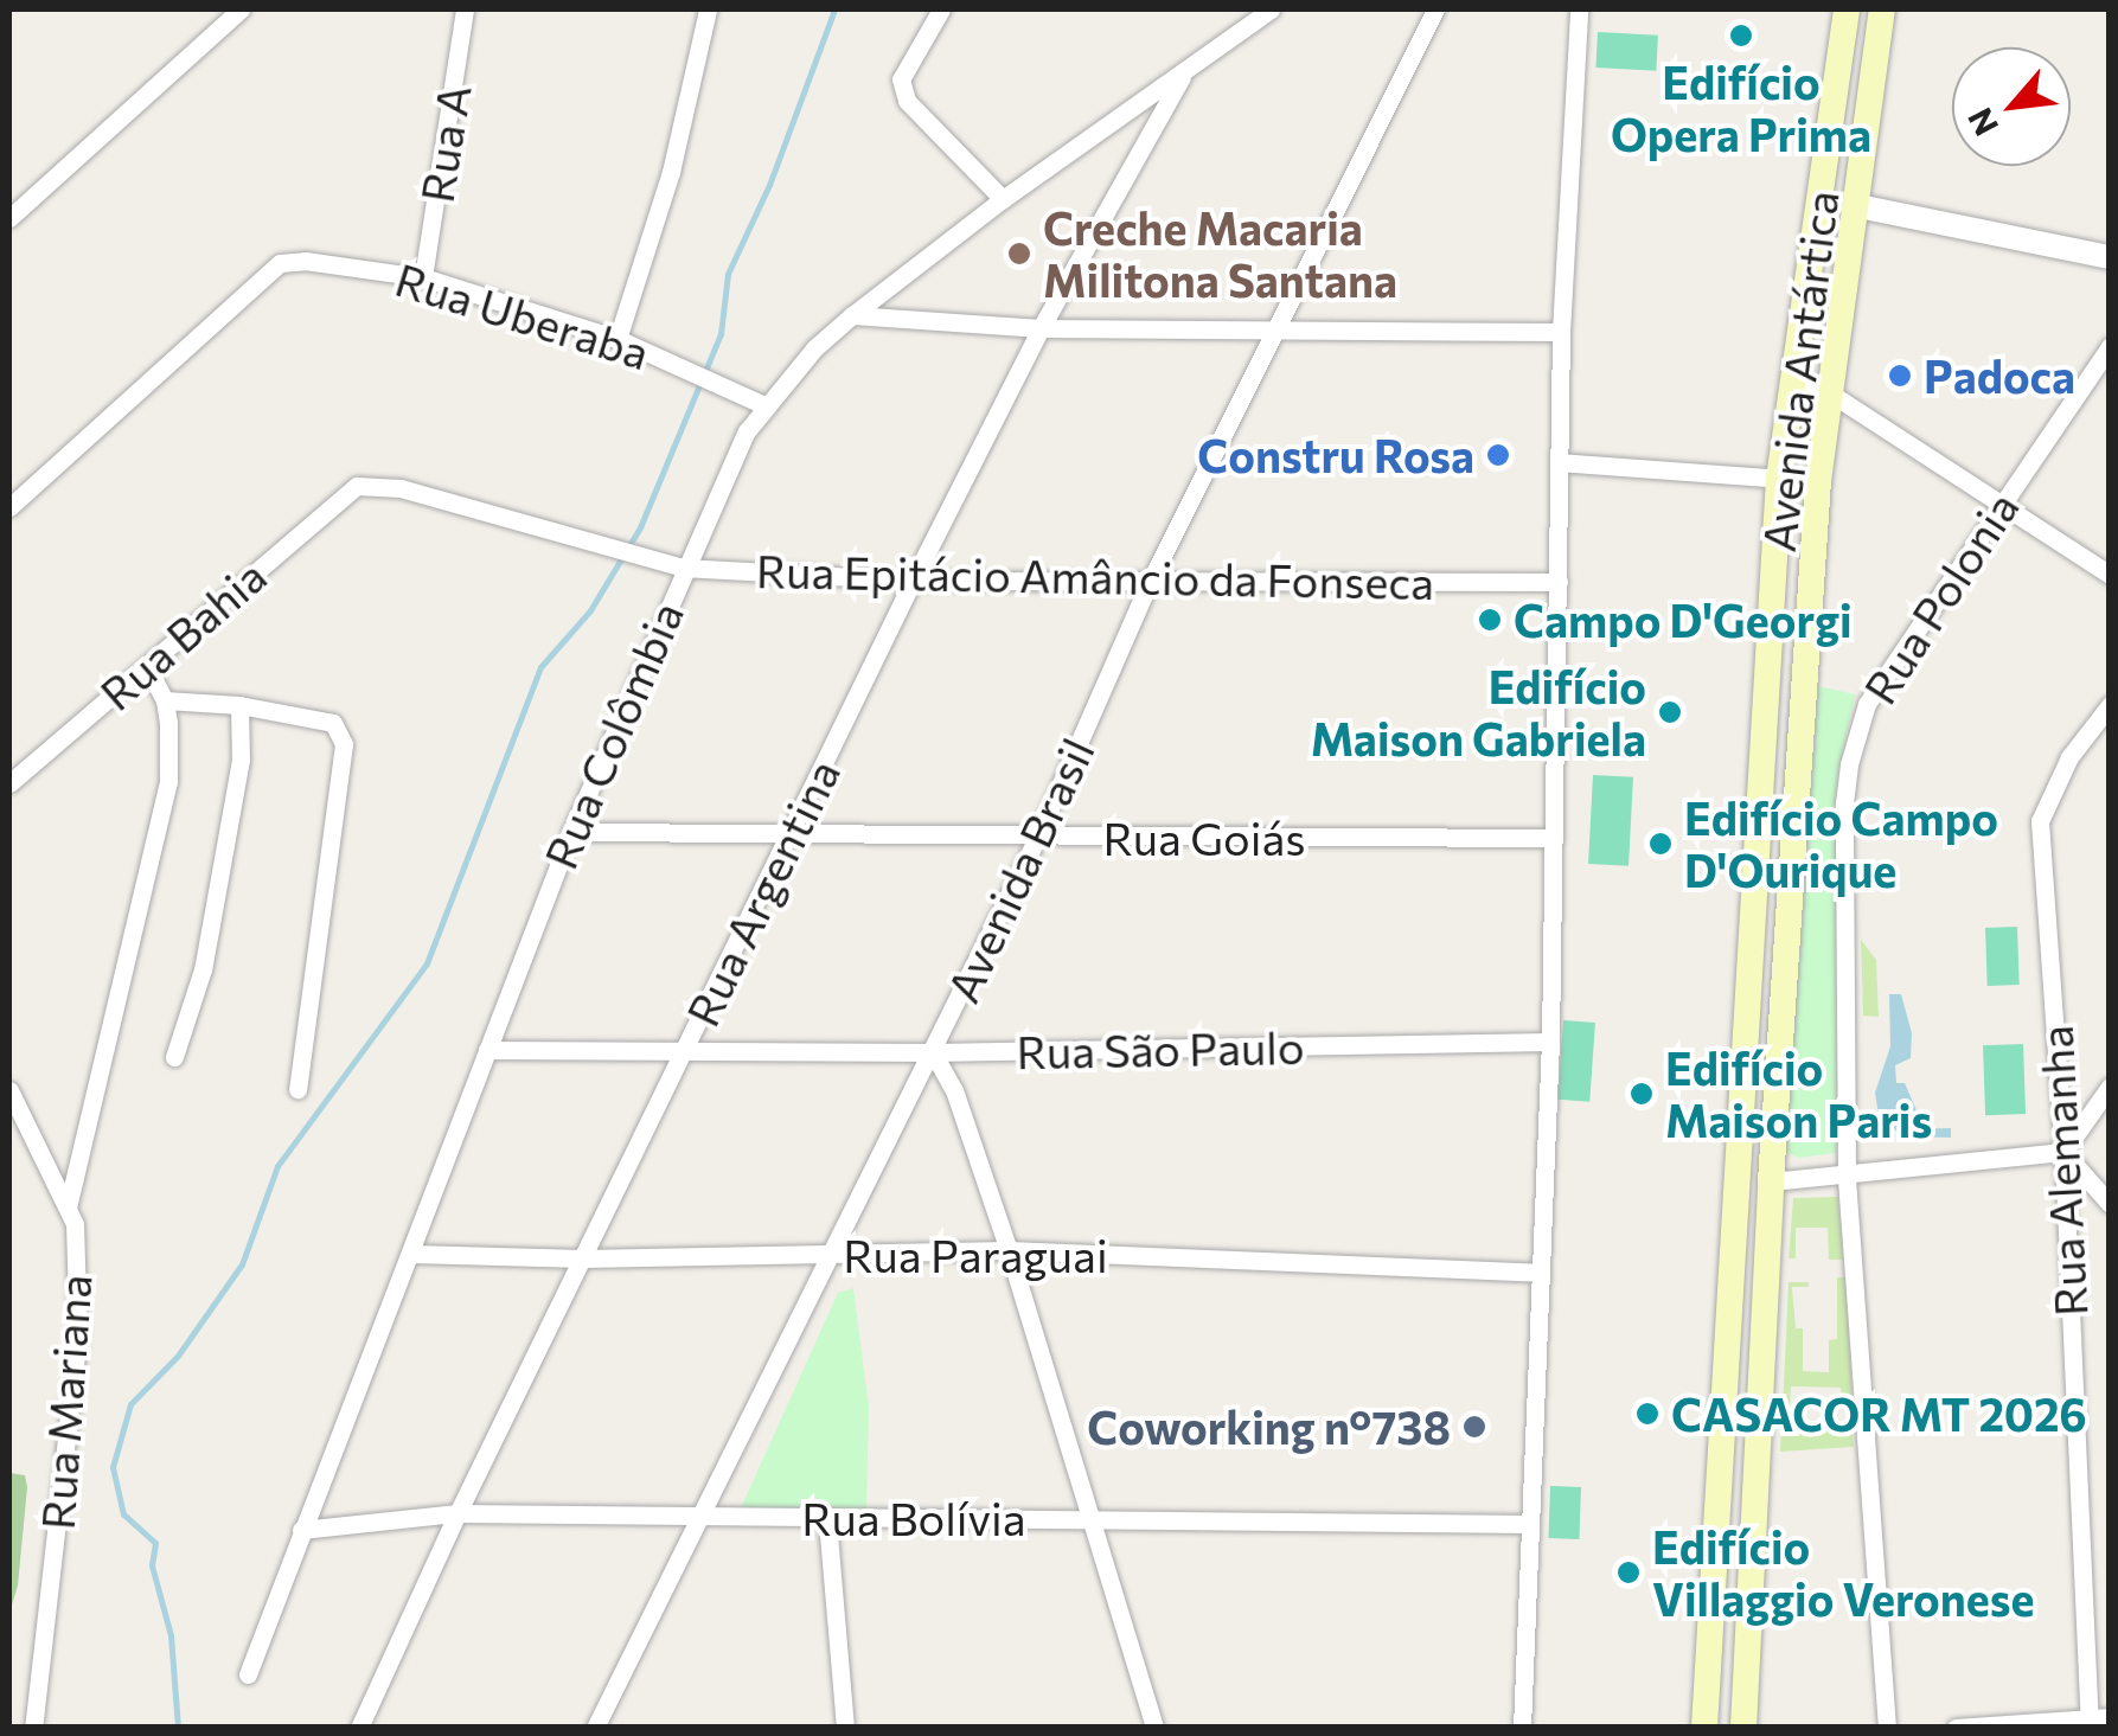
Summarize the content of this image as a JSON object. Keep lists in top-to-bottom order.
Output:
{
  "streets": {
    "main road": ["Avenida Antártica"],
    "street": [
      "Rua A",
      "Rua Uberaba",
      "Rua Epitácio Amâncio da Fonseca",
      "Rua Polonia",
      "Rua Bahia",
      "Rua Colômbia",
      "Rua Goiás",
      "Avenida Brasil",
      "Rua Argentina",
      "Rua São Paulo",
      "Rua Alemanha",
      "Rua Paraguai",
      "Rua Mariana",
      "Rua Bolívia"
    ]
  },
  "crossings": [
    ["Rua A", "Rua Uberaba"],
    ["Rua Uberaba", "Rua Colômbia"],
    ["Rua Epitácio Amâncio da Fonseca", "Rua Bahia"],
    ["Rua Epitácio Amâncio da Fonseca", "Rua Colômbia"],
    ["Rua Epitácio Amâncio da Fonseca", "Avenida Brasil"],
    ["Rua Epitácio Amâncio da Fonseca", "Rua Argentina"],
    ["Rua Colômbia", "Rua Goiás"],
    ["Rua Colômbia", "Rua Argentina"],
    ["Rua Colômbia", "Rua São Paulo"],
    ["Rua Colômbia", "Rua Paraguai"],
    ["Rua Colômbia", "Rua Bolívia"],
    ["Rua Goiás", "Avenida Brasil"],
    ["Rua Goiás", "Rua Argentina"],
    ["Avenida Brasil", "Rua São Paulo"],
    ["Avenida Brasil", "Rua Paraguai"],
    ["Avenida Brasil", "Rua Bolívia"],
    ["Rua Argentina", "Rua São Paulo"],
    ["Rua Argentina", "Rua Paraguai"],
    ["Rua Argentina", "Rua Bolívia"]
  ],
  "places": [
    "Edifício Opera Prima",
    "Creche Macaria Militona Santana",
    "Padoca",
    "Constru Rosa",
    "Campo D'Georgi",
    "Edifício Maison Gabriela",
    "Edifício Campo D'Ourique",
    "Edifício Maison Paris",
    "CASACOR MT 2026",
    "Coworking n°738",
    "Edifício Villaggio Veronese"
  ],
  "north": "bottom left"
}
